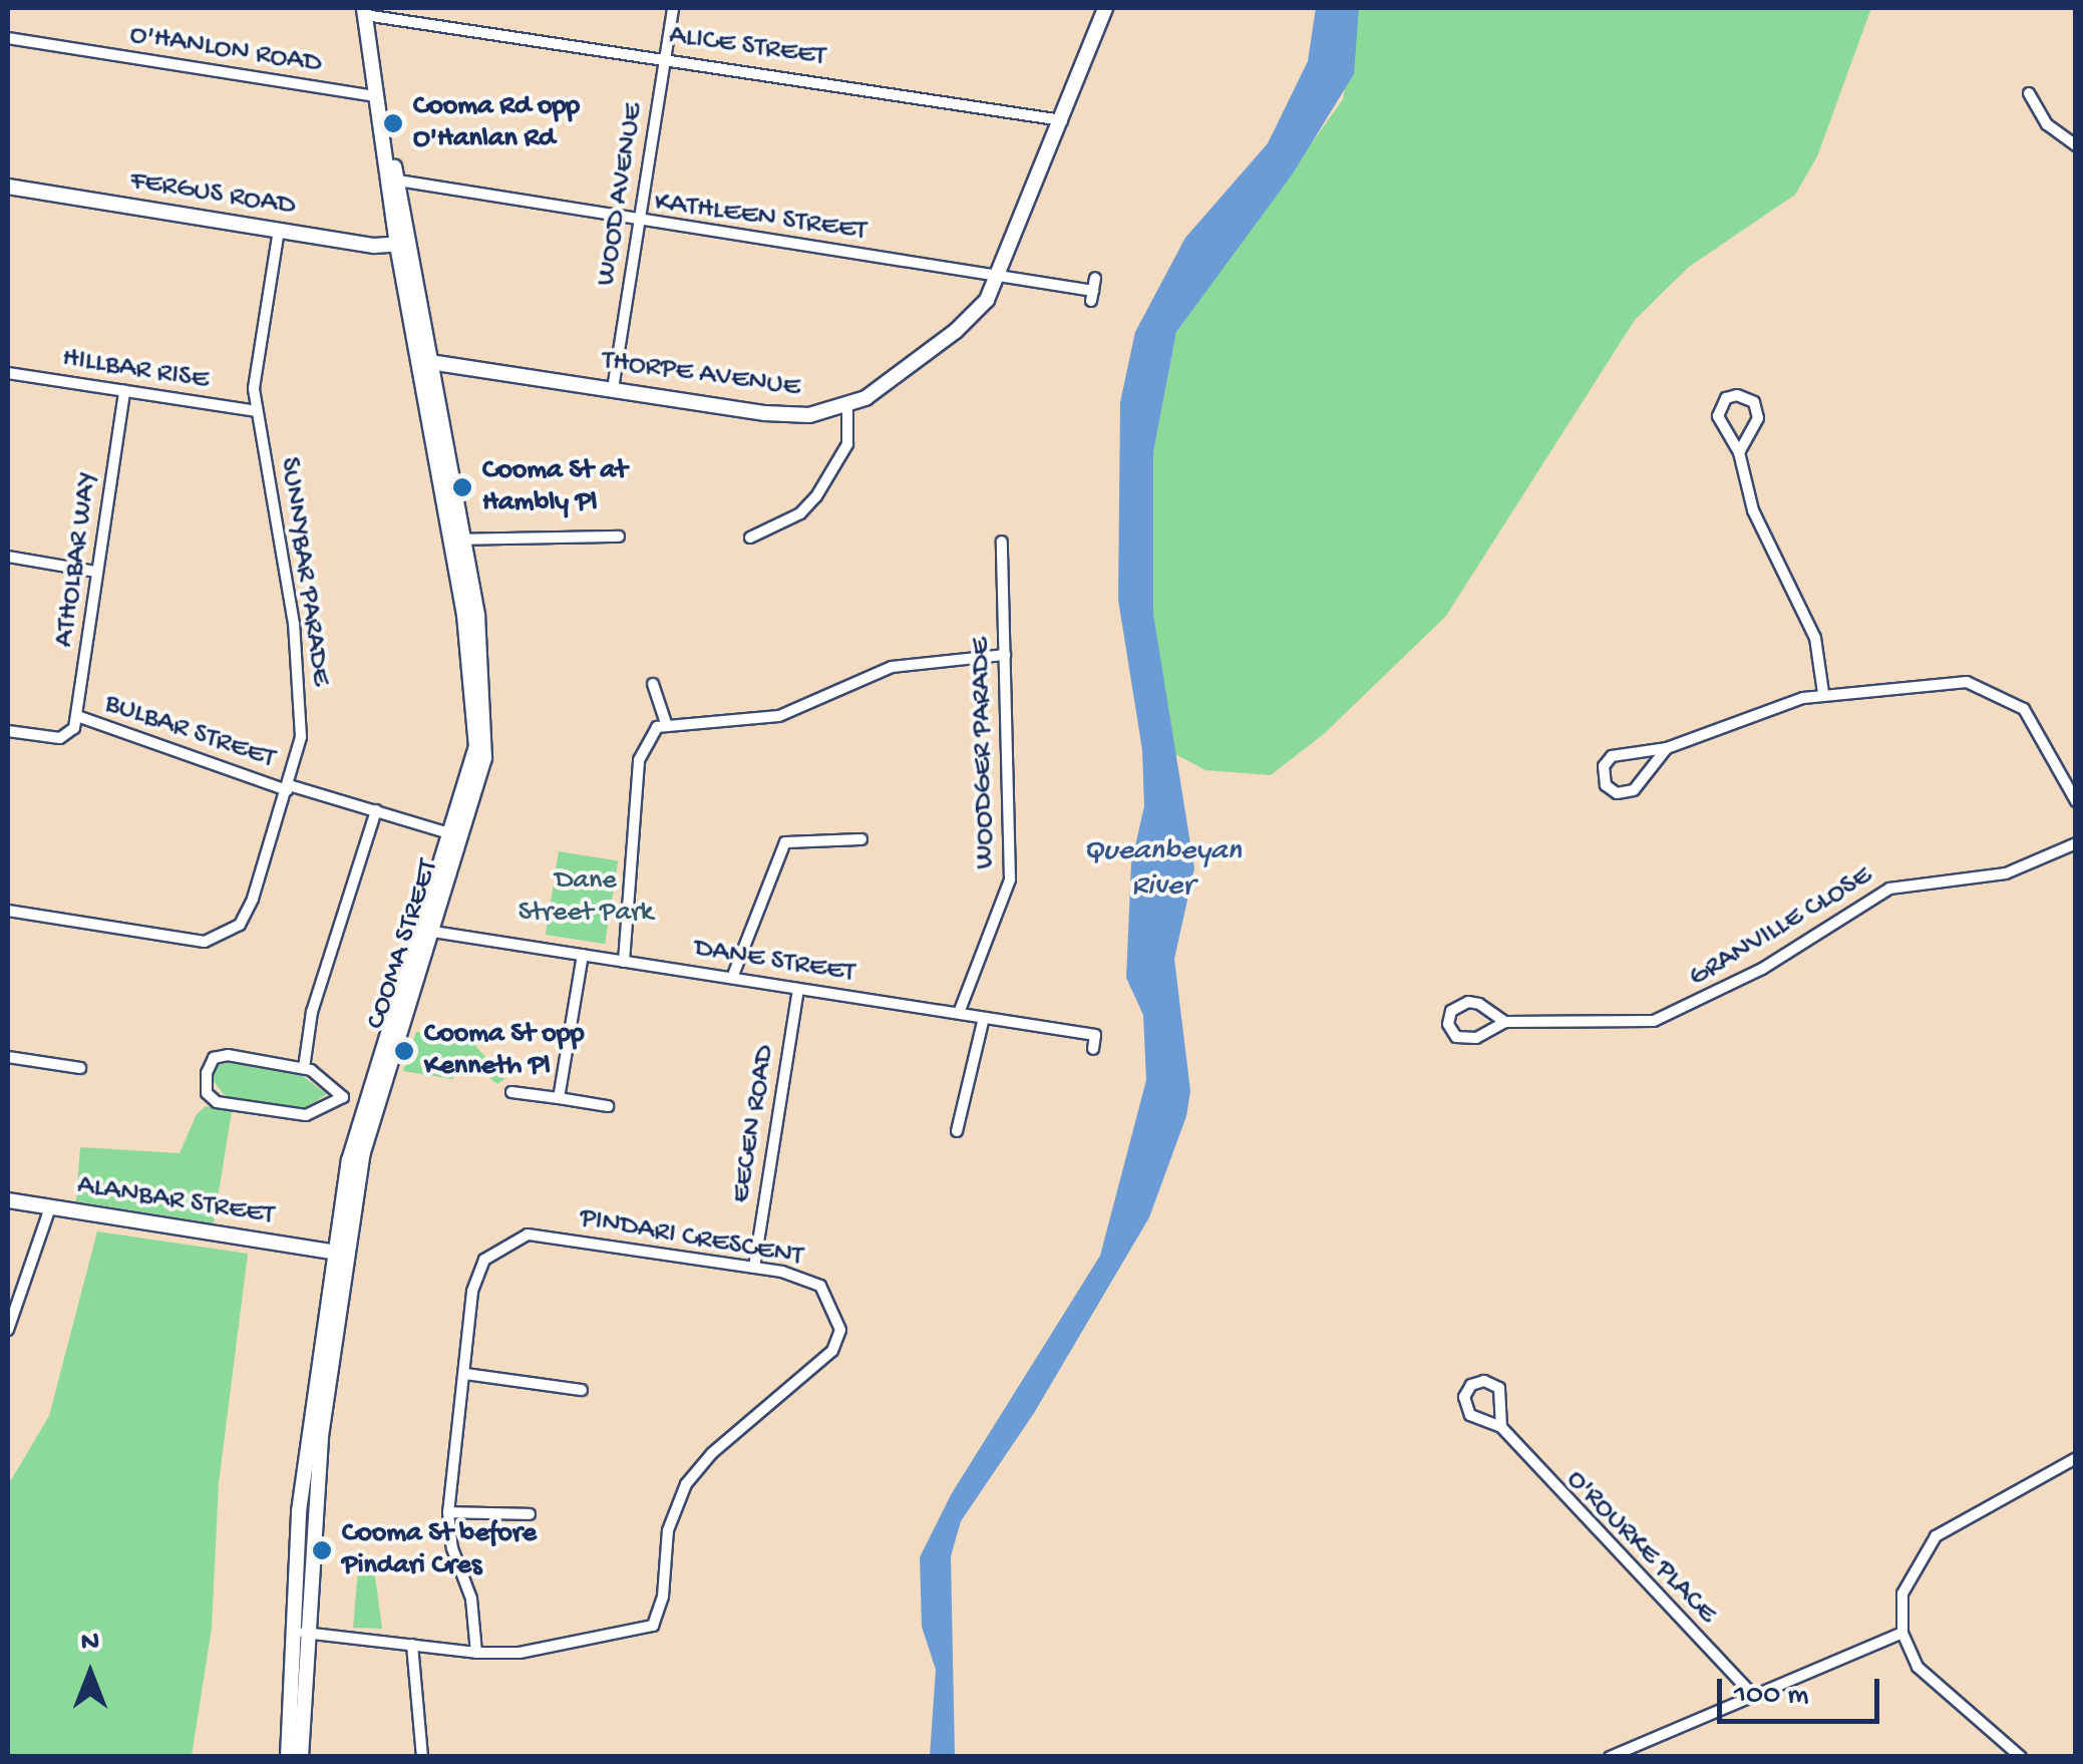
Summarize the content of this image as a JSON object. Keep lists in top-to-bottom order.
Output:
{
  "streets": {
    "main road": [
      "FERGUS ROAD",
      "THORPE AVENUE",
      "COOMA STREET",
      "ALANBAR STREET"
    ],
    "street": [
      "ALICE STREET",
      "O'HANLON ROAD",
      "WOOD AVENUE",
      "KATHLEEN STREET",
      "HILLBAR RISE",
      "ATHOLBAR WAY",
      "SUNNYBAR PARADE",
      "BULBAR STREET",
      "WOODGER PARADE",
      "GRANVILLE CLOSE",
      "DANE STREET",
      "EECEN ROAD",
      "PINDARI CRESCENT",
      "O'ROURKE PLACE"
    ]
  },
  "crossings": [
    ["ALICE STREET", "WOOD AVENUE"],
    ["ALICE STREET", "THORPE AVENUE"],
    ["ALICE STREET", "COOMA STREET"],
    ["O'HANLON ROAD", "COOMA STREET"],
    ["FERGUS ROAD", "SUNNYBAR PARADE"],
    ["FERGUS ROAD", "COOMA STREET"],
    ["WOOD AVENUE", "KATHLEEN STREET"],
    ["WOOD AVENUE", "THORPE AVENUE"],
    ["KATHLEEN STREET", "THORPE AVENUE"],
    ["KATHLEEN STREET", "COOMA STREET"],
    ["HILLBAR RISE", "ATHOLBAR WAY"],
    ["HILLBAR RISE", "SUNNYBAR PARADE"],
    ["THORPE AVENUE", "COOMA STREET"],
    ["ATHOLBAR WAY", "BULBAR STREET"],
    ["SUNNYBAR PARADE", "BULBAR STREET"],
    ["BULBAR STREET", "COOMA STREET"],
    ["WOODGER PARADE", "DANE STREET"],
    ["COOMA STREET", "DANE STREET"],
    ["COOMA STREET", "ALANBAR STREET"],
    ["COOMA STREET", "PINDARI CRESCENT"],
    ["DANE STREET", "EECEN ROAD"],
    ["EECEN ROAD", "PINDARI CRESCENT"]
  ],
  "water": ["Queanbeyan River"],
  "parks": ["Dane Street Park"],
  "places": [
    "Cooma Rd opp O'Hanlan Rd",
    "Cooma St at Hambly Pl",
    "Cooma St opp Kenneth Pl",
    "Cooma St before Pindari Cres"
  ],
  "scale_bar": "100 m",
  "north": "top"
}
